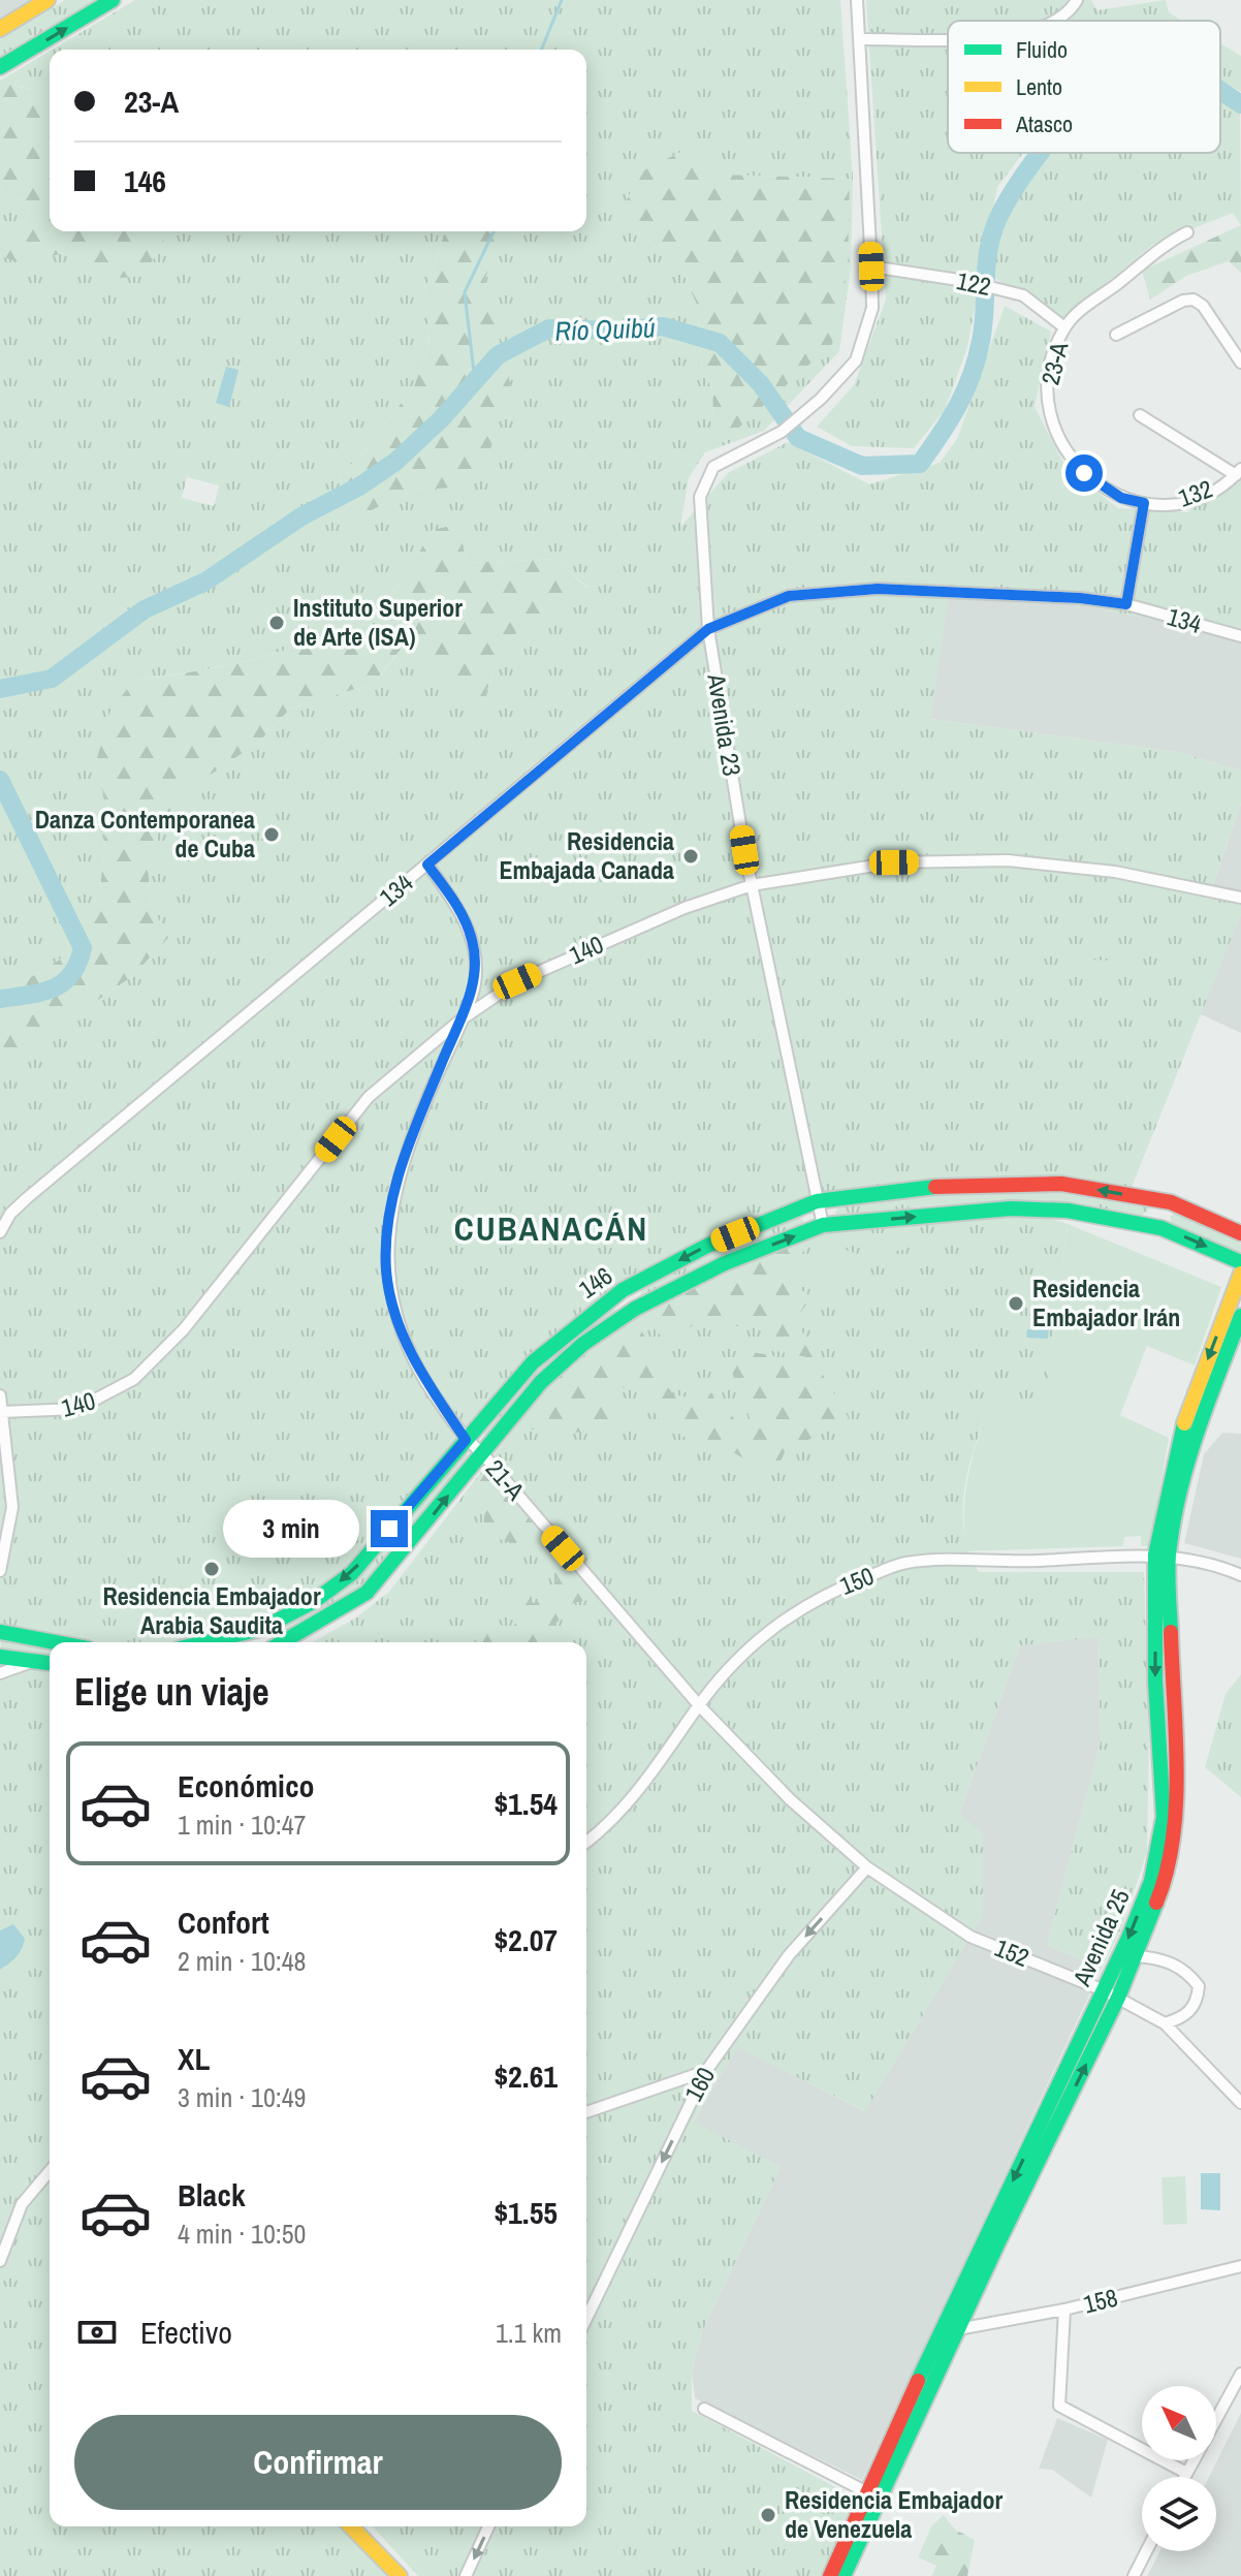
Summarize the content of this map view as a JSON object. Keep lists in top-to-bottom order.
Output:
{
  "streets": {
    "main road": ["146", "Avenida 25"],
    "street": [
      "122",
      "23-A",
      "132",
      "134",
      "Avenida 23",
      "140",
      "21-A",
      "150",
      "152",
      "160",
      "158"
    ]
  },
  "crossings": [
    ["122", "23-A"],
    ["122", "Avenida 23"],
    ["23-A", "132"],
    ["134", "Avenida 23"],
    ["134", "21-A"],
    ["Avenida 23", "140"],
    ["Avenida 23", "146"],
    ["140", "21-A"],
    ["146", "21-A"],
    ["21-A", "150"],
    ["21-A", "152"],
    ["21-A", "160"],
    ["150", "Avenida 25"],
    ["Avenida 25", "152"],
    ["Avenida 25", "158"],
    ["152", "160"]
  ],
  "one_way": ["160"],
  "districts": ["CUBANACÁN"],
  "water": ["Río Quibú"],
  "places": [
    "Instituto Superior de Arte (ISA)",
    "Danza Contemporanea de Cuba",
    "Residencia Embajada Canada",
    "Residencia Embajador Irán",
    "Residencia Embajador Arabia Saudita",
    "Residencia Embajador de Venezuela"
  ],
  "legend": ["Fluido", "Lento", "Atasco"],
  "north": "top left",
  "page": {
    "banner": ["23-A", "146"],
    "bubble": "3 min",
    "heading": "Elige un viaje",
    "list": [
      {
        "name": "Económico",
        "note": "1 min · 10:47",
        "value": "$1.54"
      },
      {
        "name": "Confort",
        "note": "2 min · 10:48",
        "value": "$2.07"
      },
      {
        "name": "XL",
        "note": "3 min · 10:49",
        "value": "$2.61"
      },
      {
        "name": "Black",
        "note": "4 min · 10:50",
        "value": "$1.55"
      }
    ],
    "pay": ["Efectivo", "1.1 km"],
    "buttons": "Confirmar"
  }
}
